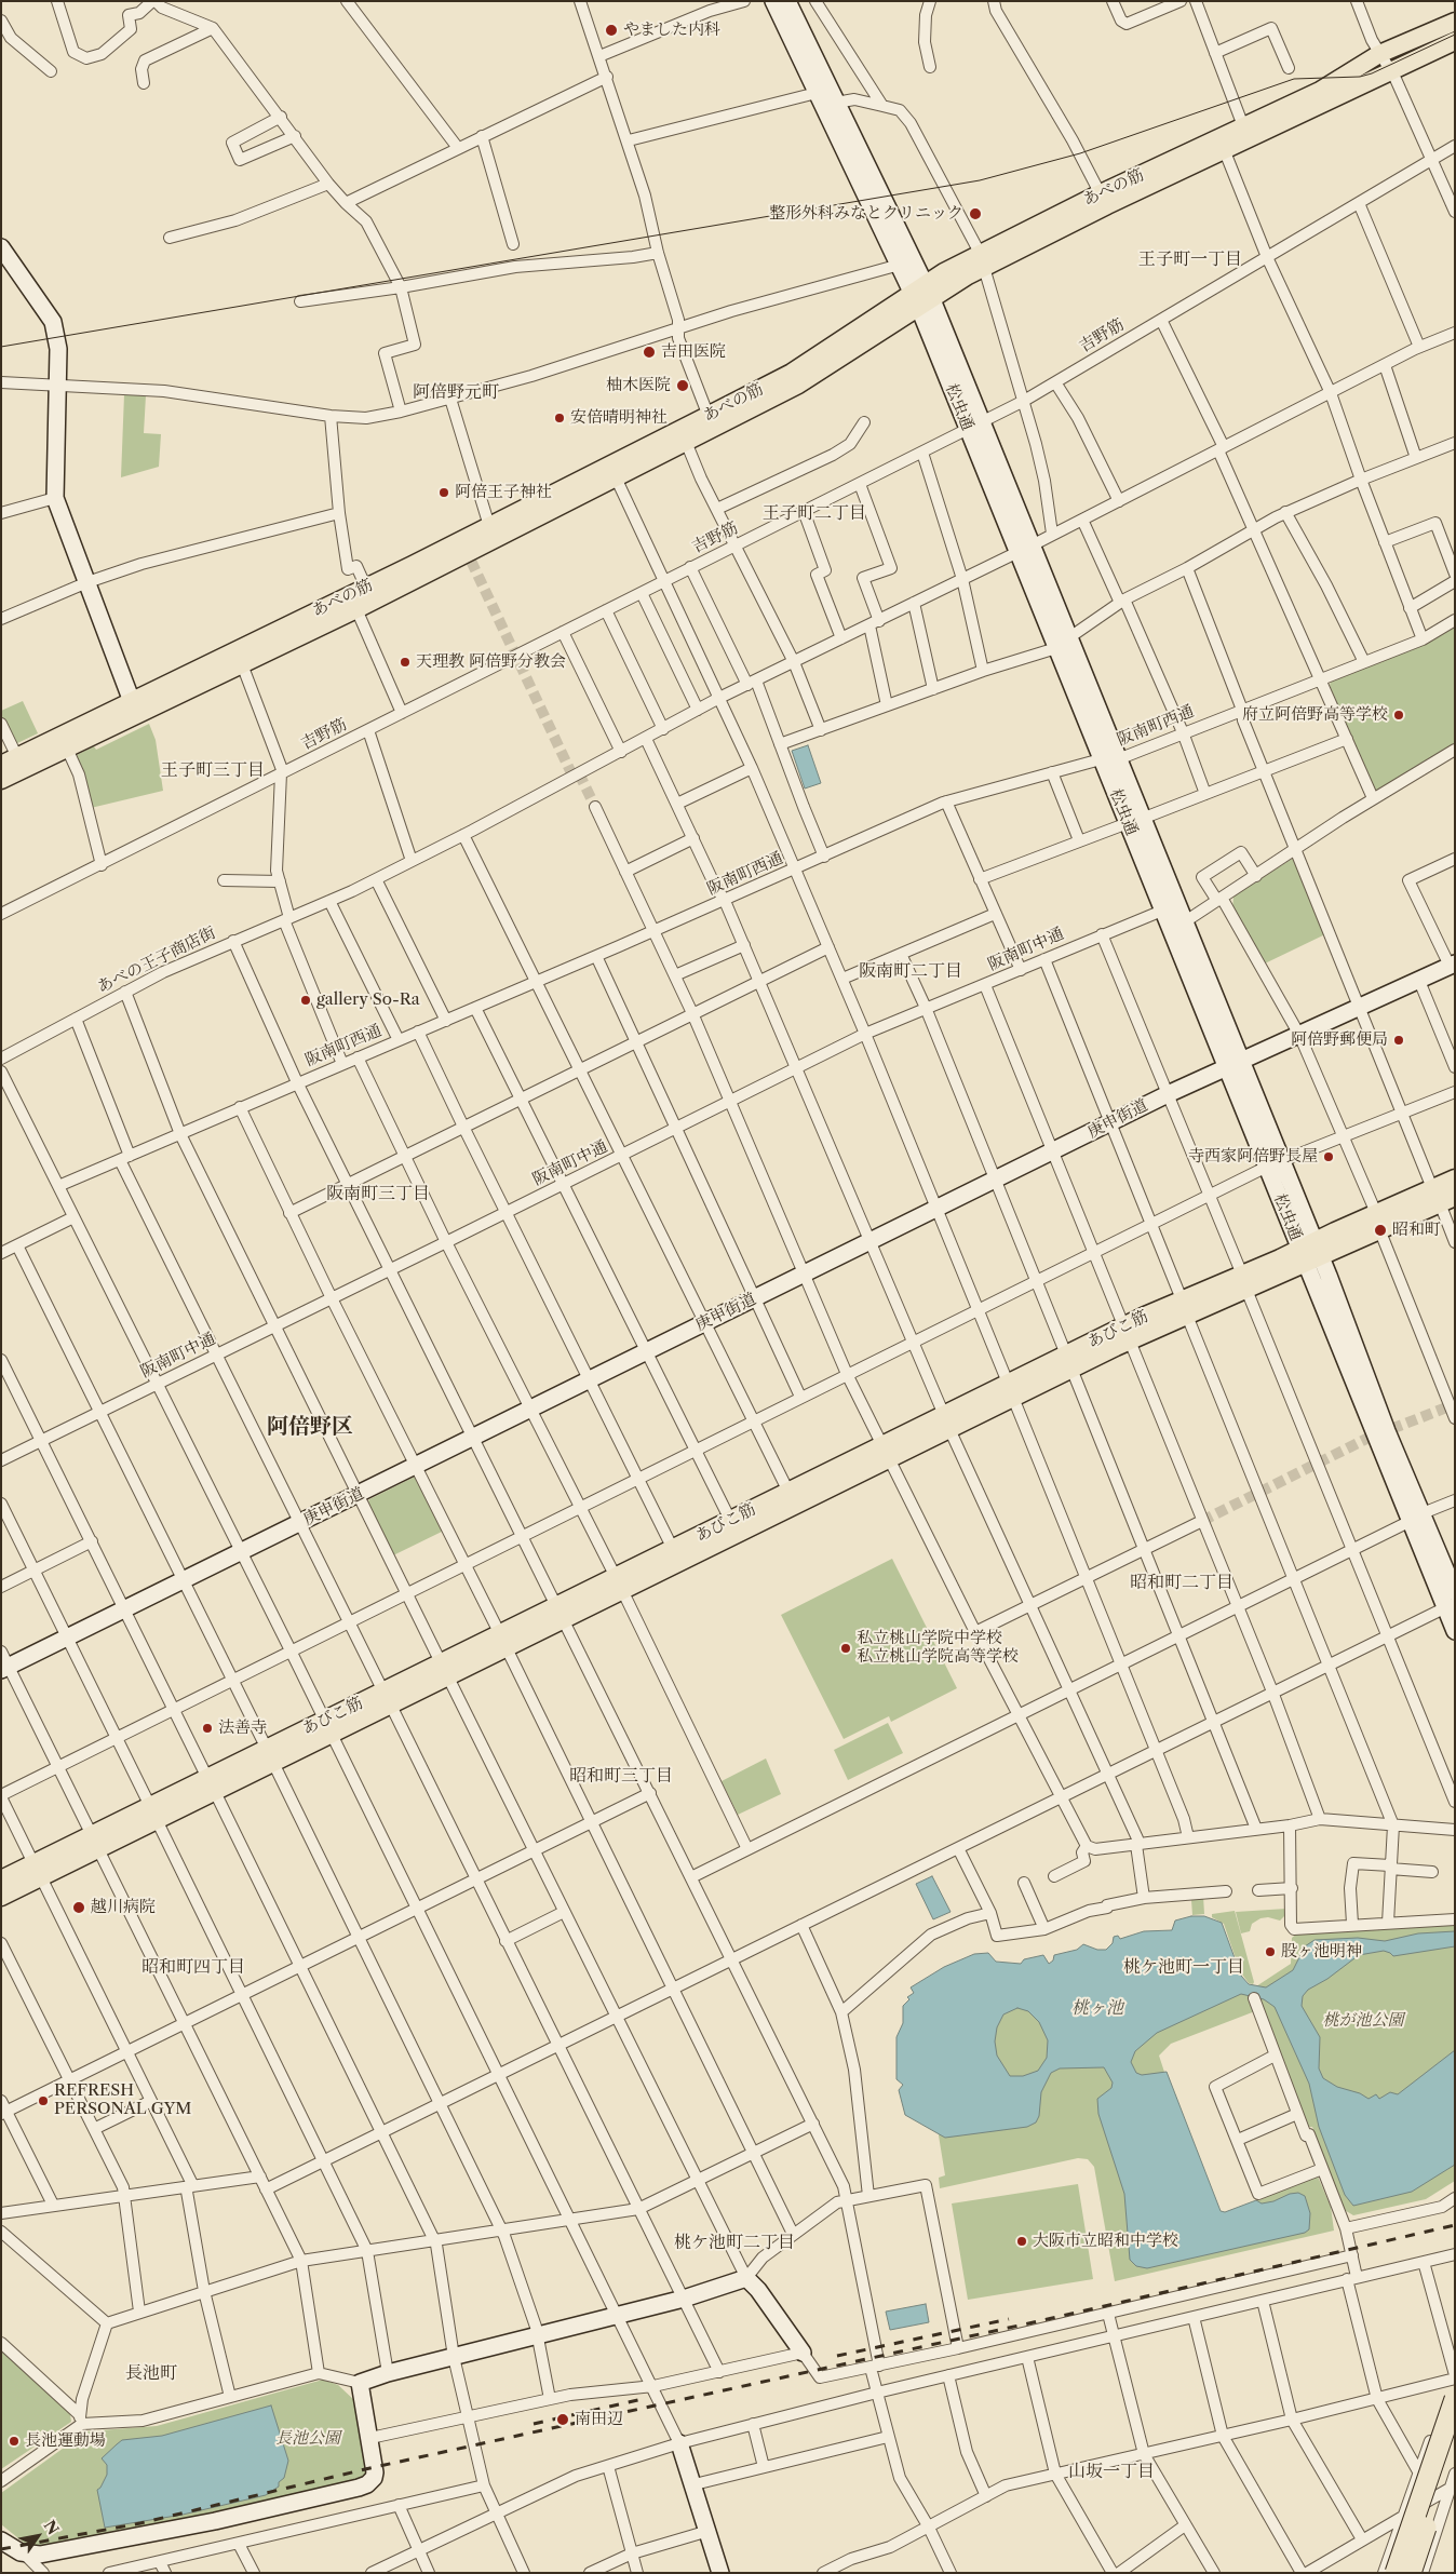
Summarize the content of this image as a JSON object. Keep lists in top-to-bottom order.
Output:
{
  "streets": {
    "main road": ["あべの筋", "あびこ筋"],
    "street": [
      "吉野筋",
      "松虫通",
      "阪南町西通",
      "阪南町中通",
      "あべの王子商店街",
      "庚申街道"
    ]
  },
  "crossings": [
    ["あべの筋", "松虫通"],
    ["吉野筋", "松虫通"],
    ["松虫通", "阪南町西通"],
    ["松虫通", "阪南町中通"],
    ["松虫通", "あべの王子商店街"],
    ["松虫通", "庚申街道"],
    ["松虫通", "あびこ筋"]
  ],
  "districts": [
    "王子町一丁目",
    "阿倍野元町",
    "王子町二丁目",
    "王子町三丁目",
    "阪南町二丁目",
    "阪南町三丁目",
    "阿倍野区",
    "昭和町二丁目",
    "昭和町三丁目",
    "昭和町四丁目",
    "桃ケ池町一丁目",
    "桃ケ池町二丁目",
    "長池町",
    "山坂一丁目"
  ],
  "water": ["桃ヶ池"],
  "parks": ["桃が池公園", "長池公園"],
  "places": [
    "やました内科",
    "整形外科みなとクリニック",
    "吉田医院",
    "柚木医院",
    "安倍晴明神社",
    "阿倍王子神社",
    "天理教 阿倍野分教会",
    "府立阿倍野高等学校",
    "gallery So-Ra",
    "阿倍野郵便局",
    "寺西家阿倍野長屋",
    "昭和町",
    "私立桃山学院中学校 私立桃山学院高等学校",
    "法善寺",
    "越川病院",
    "股ヶ池明神",
    "REFRESH PERSONAL GYM",
    "大阪市立昭和中学校",
    "南田辺",
    "長池運動場"
  ],
  "north": "top right"
}
